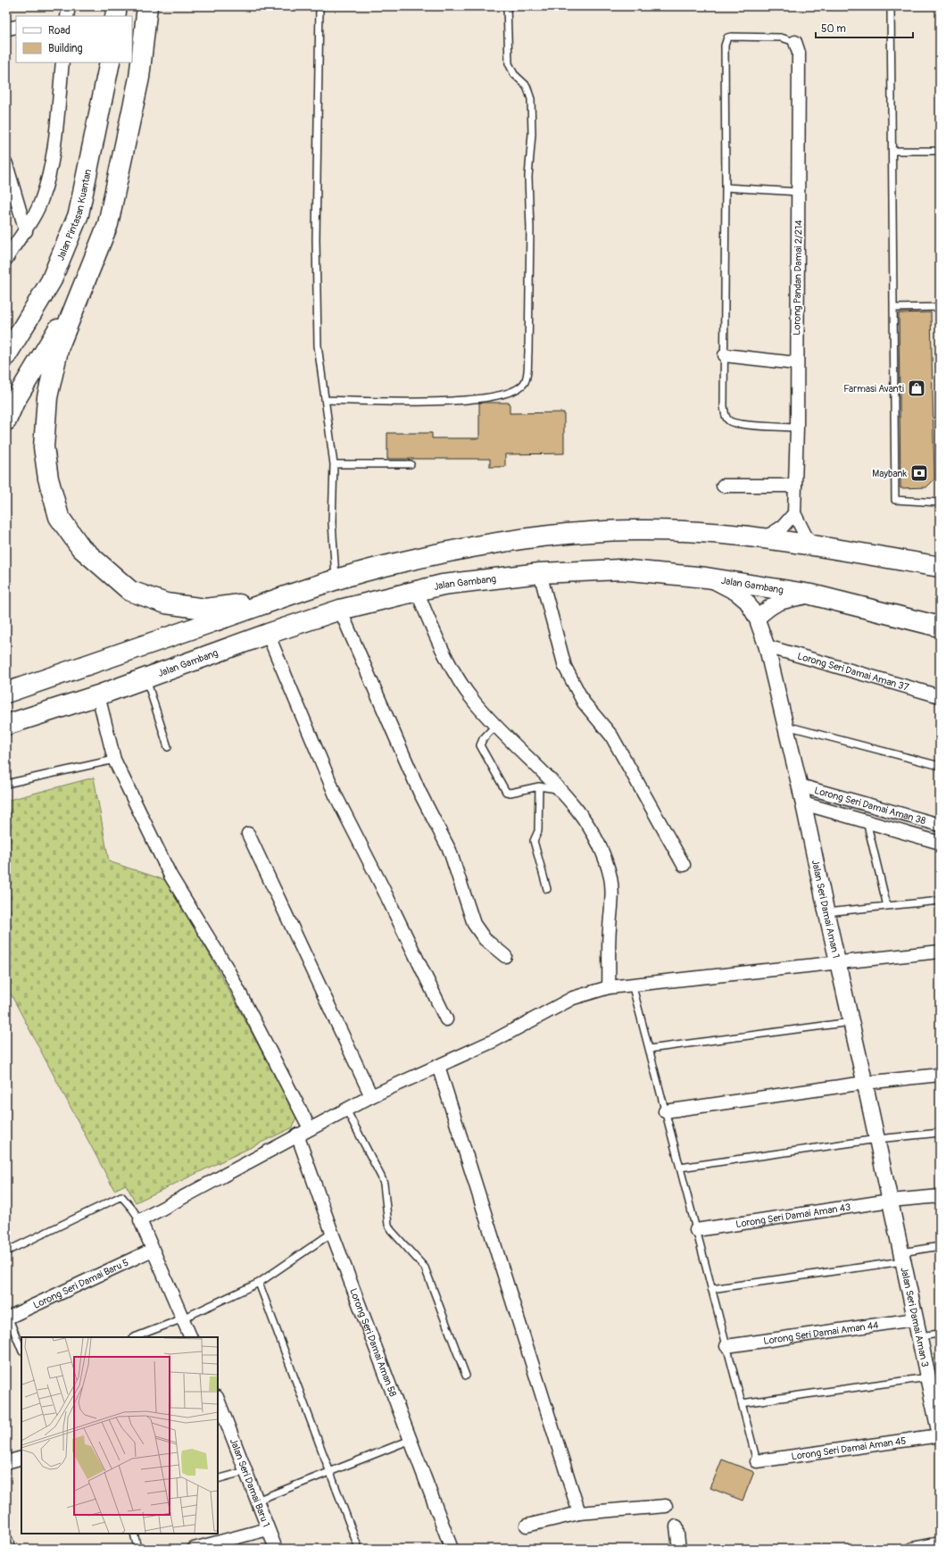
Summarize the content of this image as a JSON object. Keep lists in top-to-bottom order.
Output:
{
  "streets": {
    "highway": ["Jalan Pintasan Kuantan", "Jalan Gambang"],
    "street": [
      "Lorong Pandan Damai 2/214",
      "Lorong Seri Damai Aman 37",
      "Lorong Seri Damai Aman 38",
      "Jalan Seri Damai Aman 1",
      "Lorong Seri Damai Aman 43",
      "Lorong Seri Damai Baru 5",
      "Jalan Seri Damai Aman 3",
      "Lorong Seri Damai Aman 44",
      "Lorong Seri Damai Aman 58",
      "Lorong Seri Damai Aman 45",
      "Jalan Seri Damai Baru 1"
    ]
  },
  "crossings": [
    ["Jalan Gambang", "Jalan Seri Damai Aman 1"],
    ["Lorong Seri Damai Aman 37", "Jalan Seri Damai Aman 1"],
    ["Lorong Seri Damai Aman 38", "Jalan Seri Damai Aman 1"],
    ["Jalan Seri Damai Aman 1", "Lorong Seri Damai Aman 43"],
    ["Jalan Seri Damai Aman 1", "Jalan Seri Damai Aman 3"],
    ["Lorong Seri Damai Aman 43", "Jalan Seri Damai Aman 3"],
    ["Jalan Seri Damai Aman 3", "Lorong Seri Damai Aman 44"],
    ["Jalan Seri Damai Aman 3", "Lorong Seri Damai Aman 45"]
  ],
  "places": {
    "shop": ["Farmasi Avanti"],
    "bank": ["Maybank"]
  },
  "legend": ["Road", "Building"],
  "scale_bar": "50 m"
}
